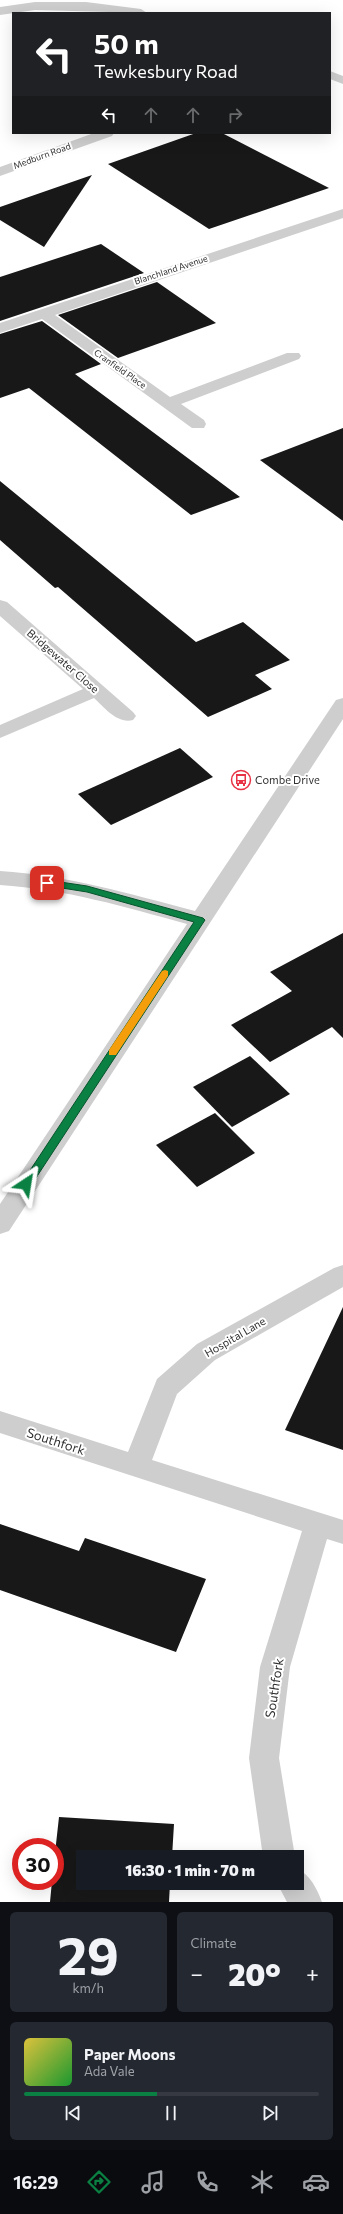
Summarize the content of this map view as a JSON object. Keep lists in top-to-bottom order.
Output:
{
  "streets": {
    "street": [
      "Medburn Road",
      "Blanchland Avenue",
      "Cranfield Place",
      "Bridgewater Close",
      "Hospital Lane",
      "Southfork"
    ]
  },
  "crossings": [
    ["Blanchland Avenue", "Cranfield Place"],
    ["Hospital Lane", "Southfork"]
  ],
  "places": {
    "bus stop": ["Combe Drive"]
  },
  "page": {
    "turn": ["50 m", "Tewkesbury Road"],
    "limit": "30",
    "trip": "16:30 · 1 min · 70 m",
    "tile": [
      ["29", "km/h"],
      "Climate"
    ],
    "heat": ["−", "20°", "+"],
    "song": ["Paper Moons", "Ada Vale"],
    "tabs": "16:29"
  }
}
